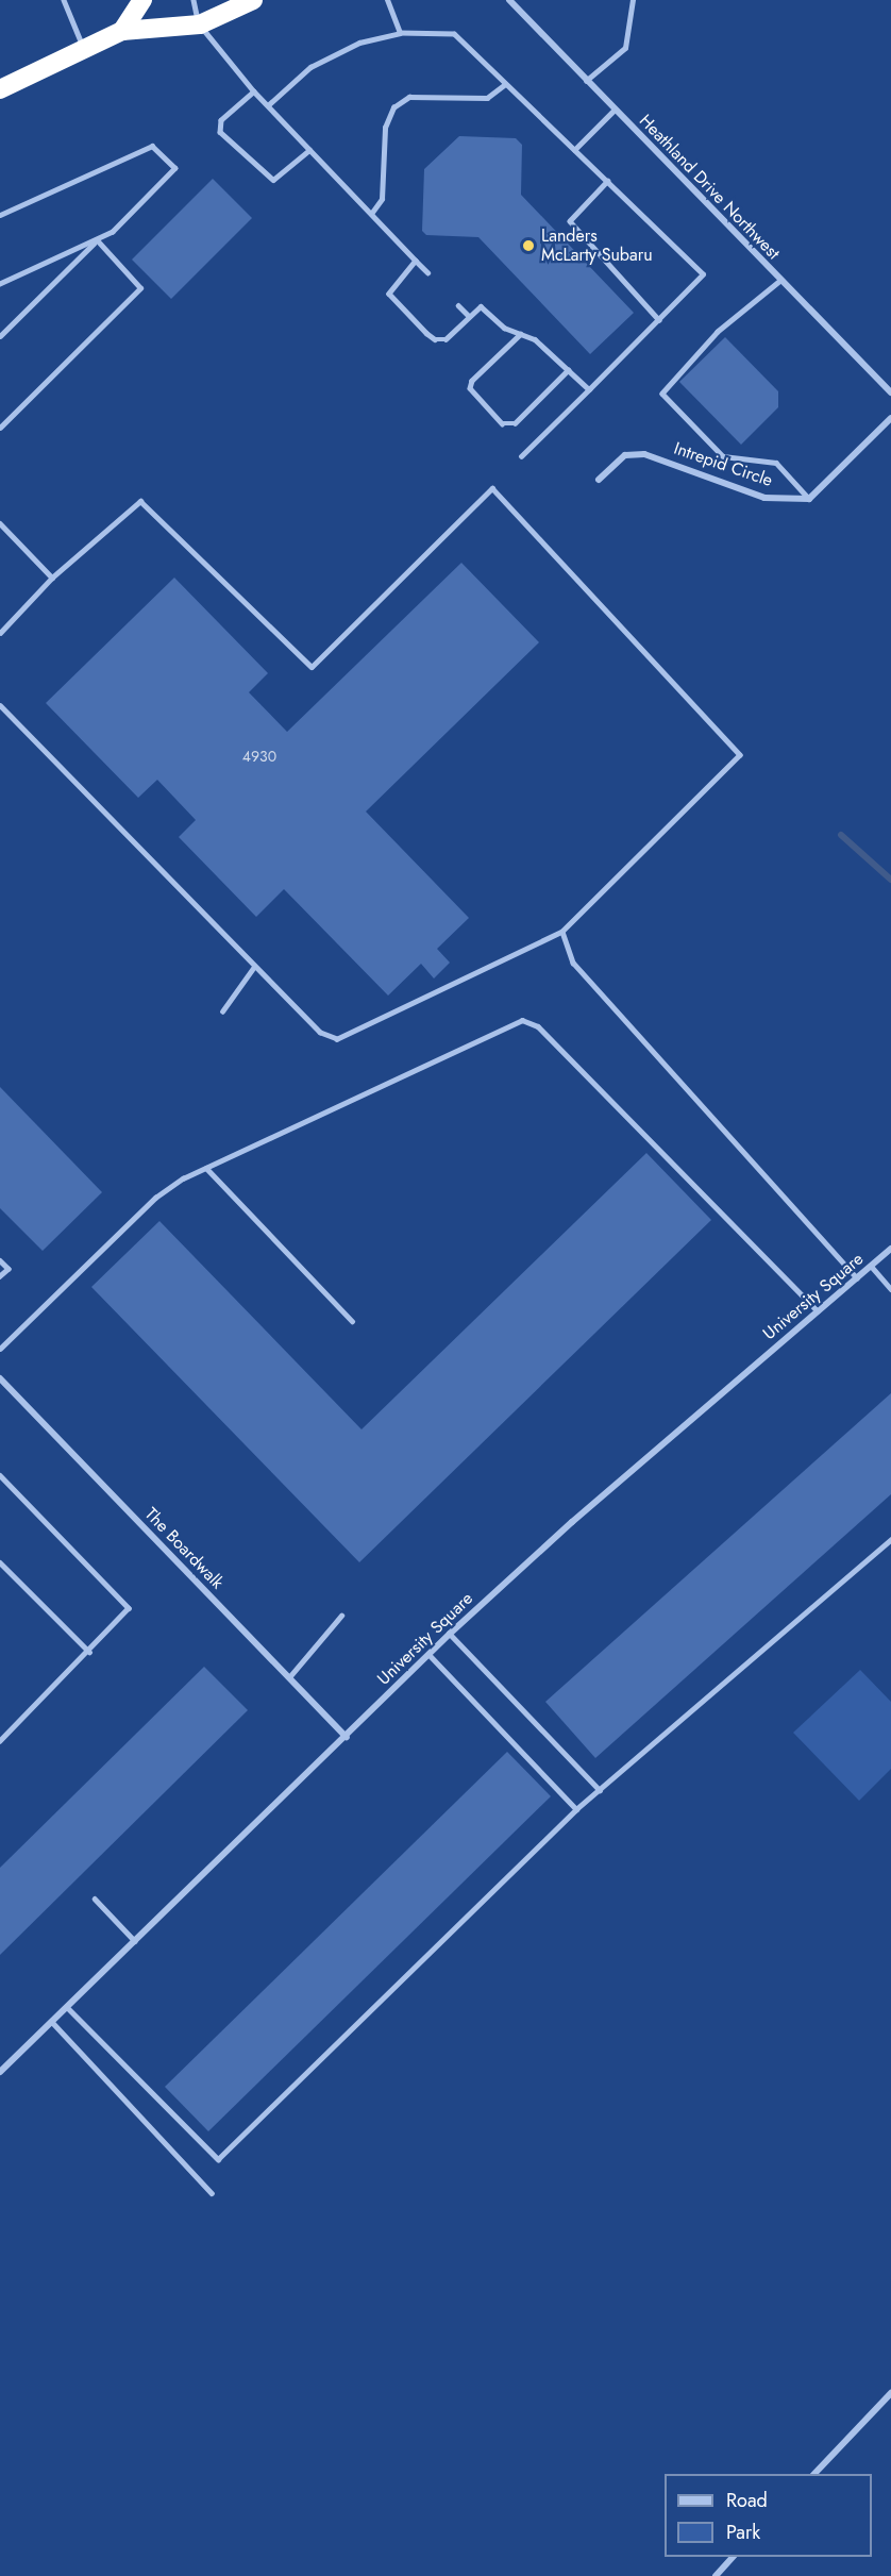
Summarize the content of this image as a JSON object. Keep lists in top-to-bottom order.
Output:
{
  "streets": {
    "street": [
      "Heathland Drive Northwest",
      "Intrepid Circle",
      "University Square",
      "The Boardwalk"
    ]
  },
  "crossings": [
    ["University Square", "The Boardwalk"]
  ],
  "places": ["Landers McLarty Subaru"],
  "house_numbers": ["4930"],
  "legend": ["Road", "Park"]
}
